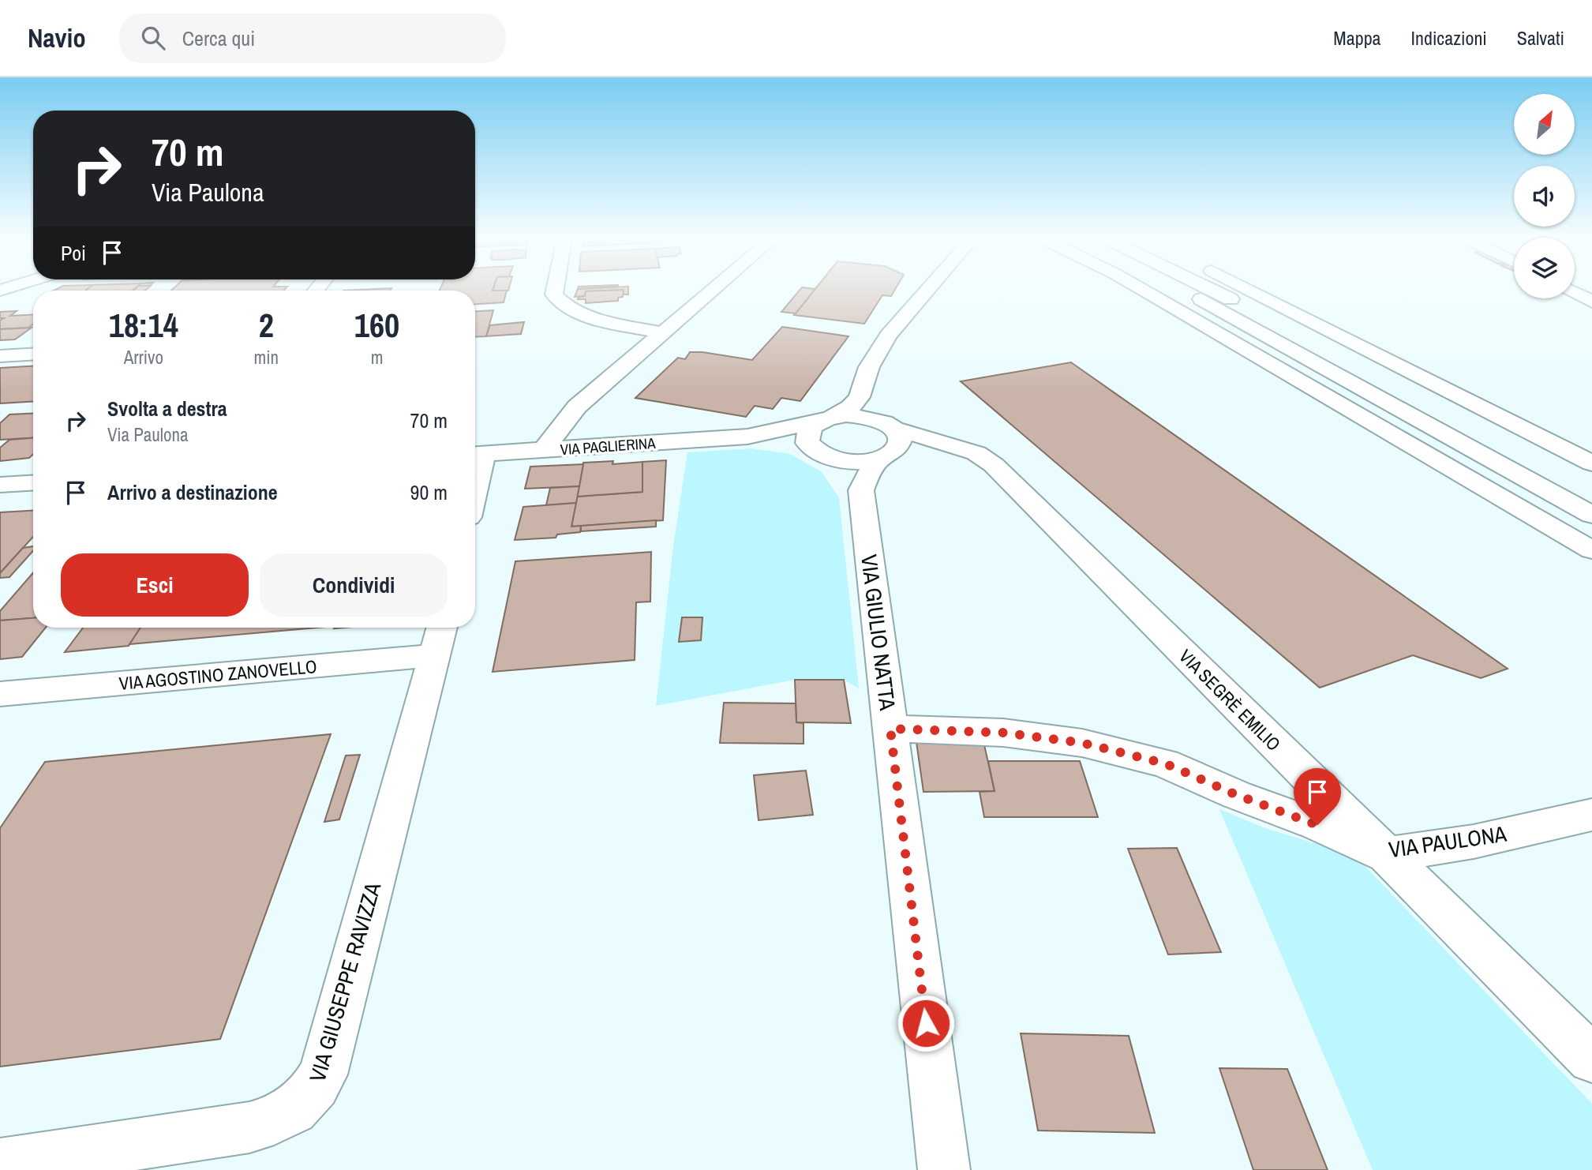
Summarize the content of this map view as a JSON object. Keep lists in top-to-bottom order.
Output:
{
  "streets": {
    "main road": [
      "VIA PAGLIERINA",
      "VIA GIULIO NATTA",
      "VIA AGOSTINO ZANOVELLO",
      "VIA SEGRÈ EMILIO",
      "VIA PAULONA",
      "VIA GIUSEPPE RAVIZZA"
    ]
  },
  "crossings": [
    ["VIA PAGLIERINA", "VIA SEGRÈ EMILIO"],
    ["VIA GIULIO NATTA", "VIA PAULONA"],
    ["VIA AGOSTINO ZANOVELLO", "VIA GIUSEPPE RAVIZZA"],
    ["VIA SEGRÈ EMILIO", "VIA PAULONA"]
  ],
  "north": "top right",
  "page": {
    "header": "Navio",
    "search": "Cerca qui",
    "nav": ["Mappa", "Indicazioni", "Salvati"],
    "turn": ["70 m", "Via Paulona"],
    "then": "Poi",
    "eta": [
      "18:14",
      "Arrivo",
      "2",
      "min",
      "160",
      "m"
    ],
    "list": [
      {
        "name": "Svolta a destra",
        "note": "Via Paulona",
        "value": "70 m"
      },
      {
        "name": "Arrivo a destinazione",
        "value": "90 m"
      }
    ],
    "buttons": ["Esci", "Condividi"]
  }
}
